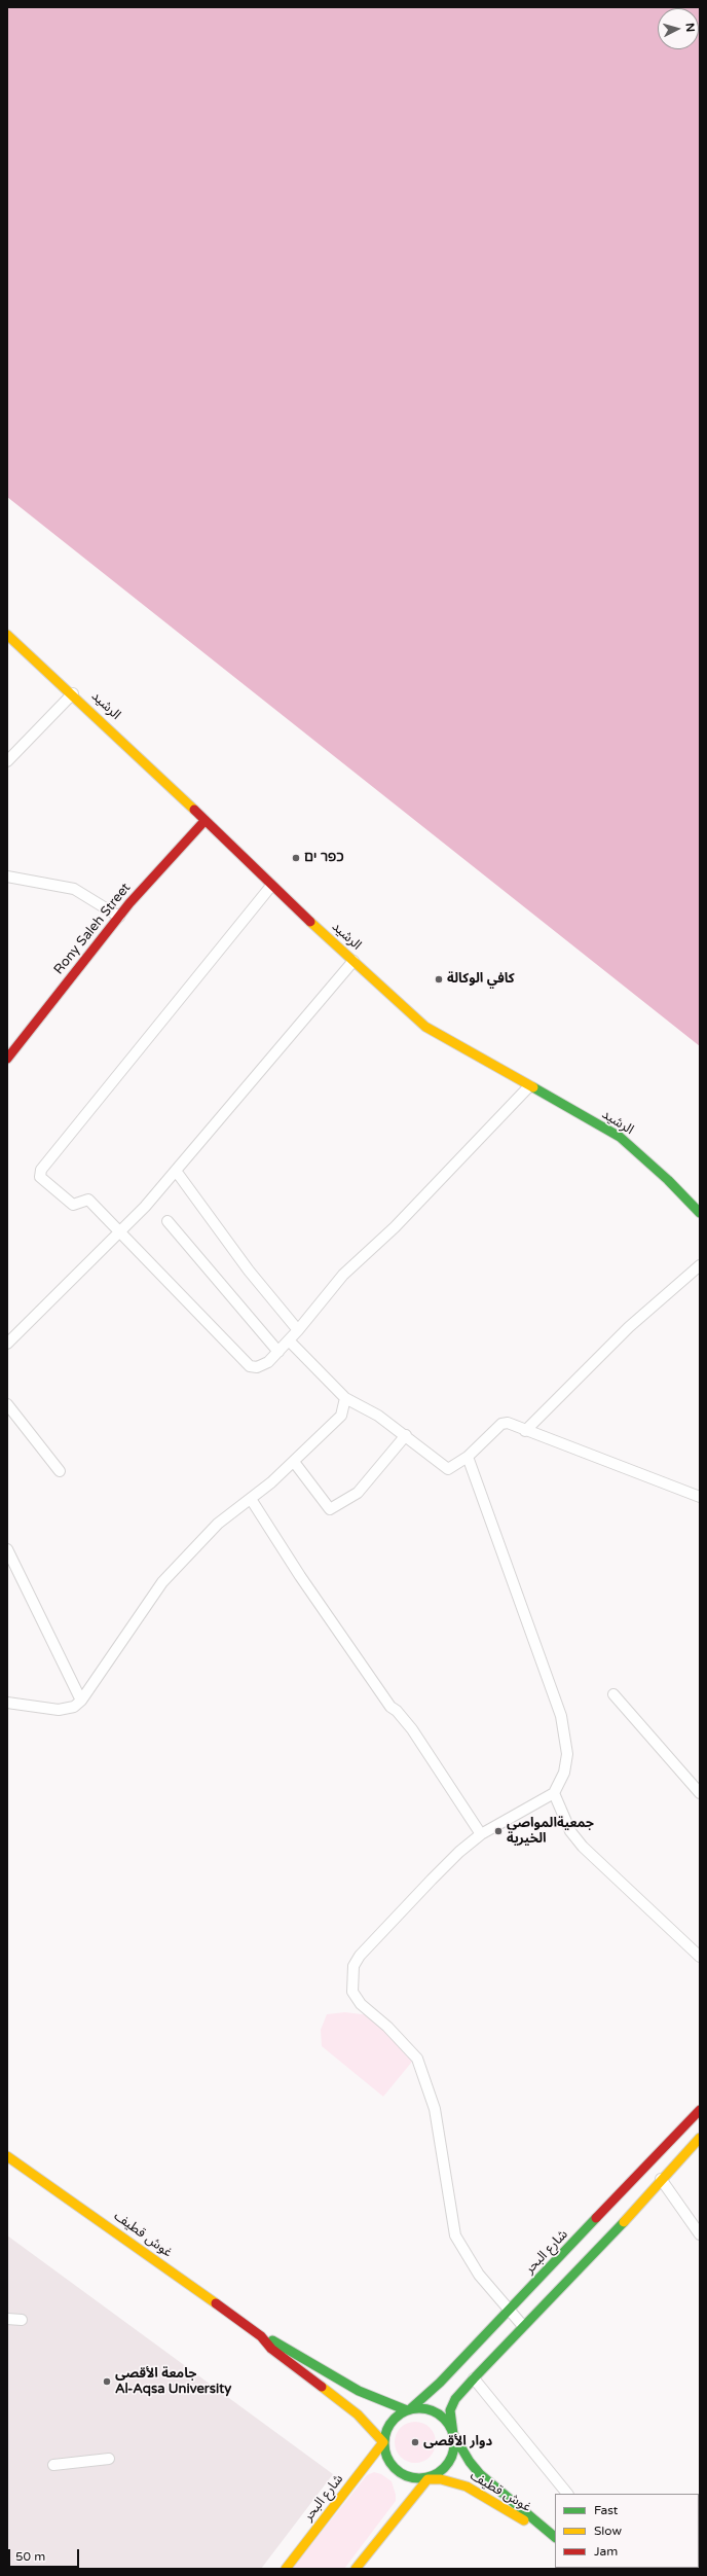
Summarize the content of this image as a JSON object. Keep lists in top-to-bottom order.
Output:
{
  "streets": {
    "main road": [
      "الرشيد",
      "Rony Saleh Street",
      "غوش قطيف",
      "شارع البحر"
    ]
  },
  "crossings": [
    ["الرشيد", "Rony Saleh Street"],
    ["غوش قطيف", "شارع البحر"]
  ],
  "places": [
    "כפר ים",
    "كافي الوكالة",
    "جمعيةالمواصي الخيرية",
    "جامعة الأقصى Al-Aqsa University",
    "دوار الأقصى"
  ],
  "legend": ["Fast", "Slow", "Jam"],
  "scale_bar": "50 m",
  "north": "right"
}
